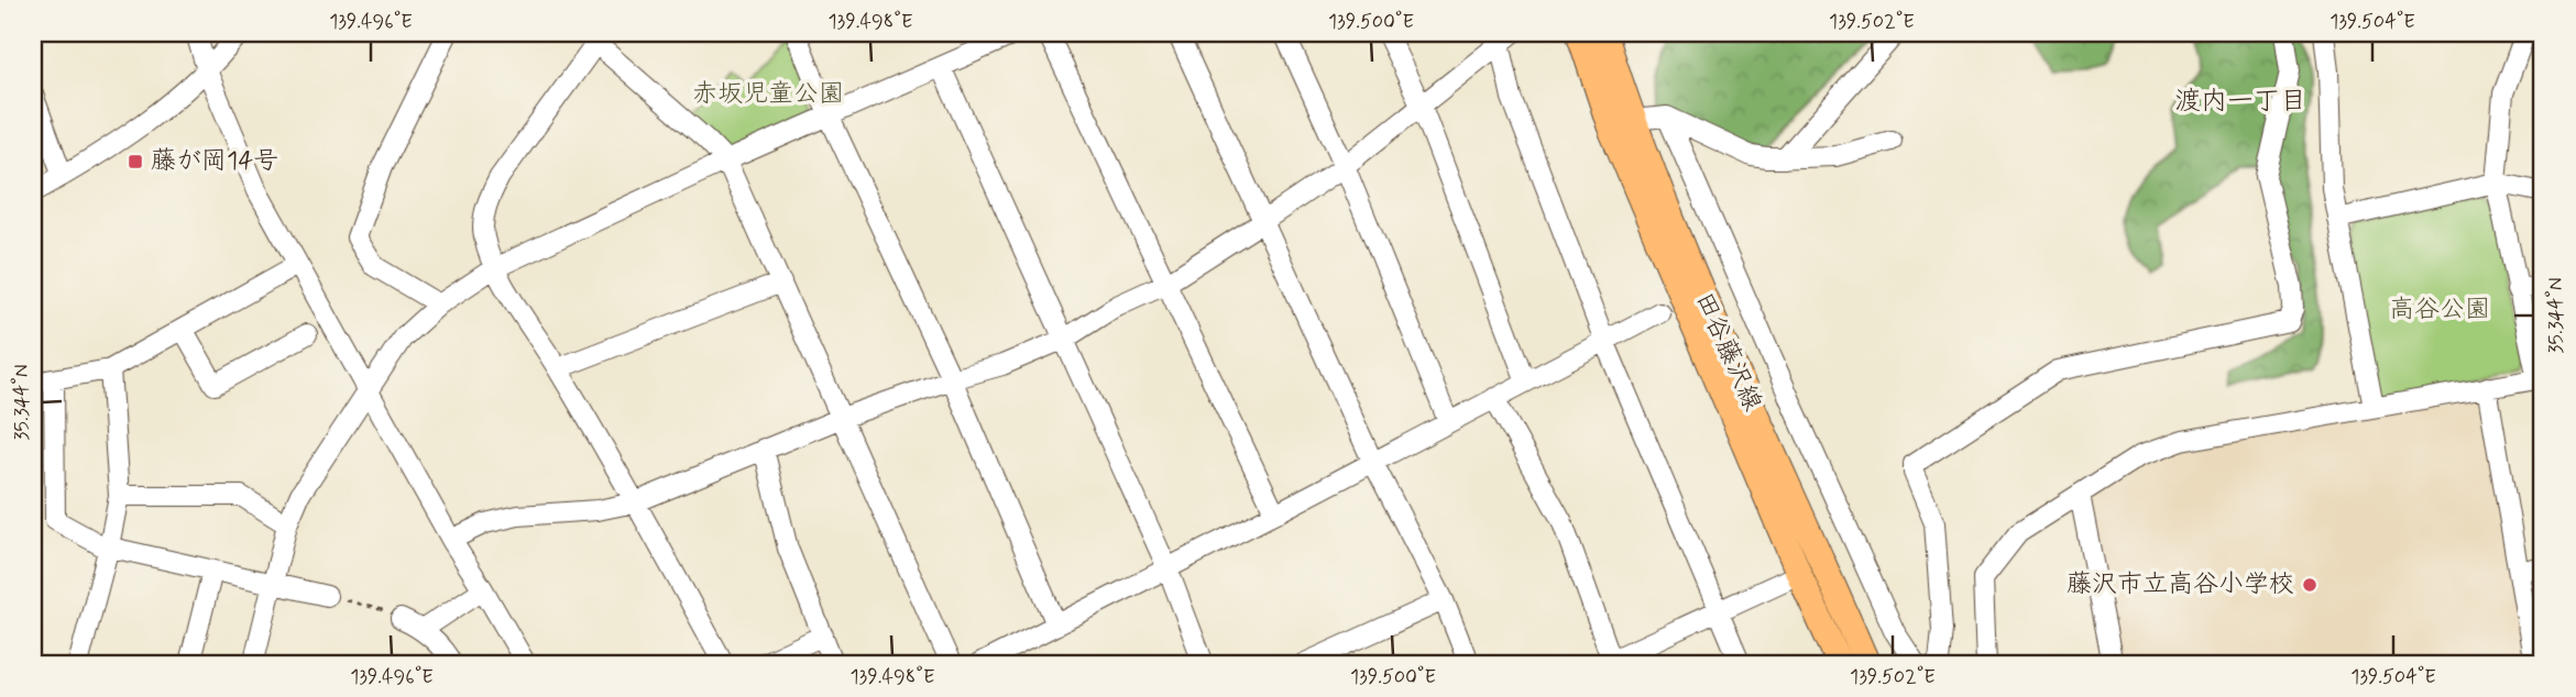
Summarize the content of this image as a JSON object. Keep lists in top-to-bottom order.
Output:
{
  "streets": {
    "main road": ["田谷藤沢線"]
  },
  "districts": ["渡内一丁目"],
  "parks": ["赤坂児童公園", "高谷公園"],
  "places": {
    "transit": ["藤が岡14号"],
    "other": ["藤沢市立高谷小学校"]
  },
  "coordinates": [
    "139.496°E",
    "139.498°E",
    "139.500°E",
    "139.502°E",
    "139.504°E",
    "35.344°N"
  ]
}
